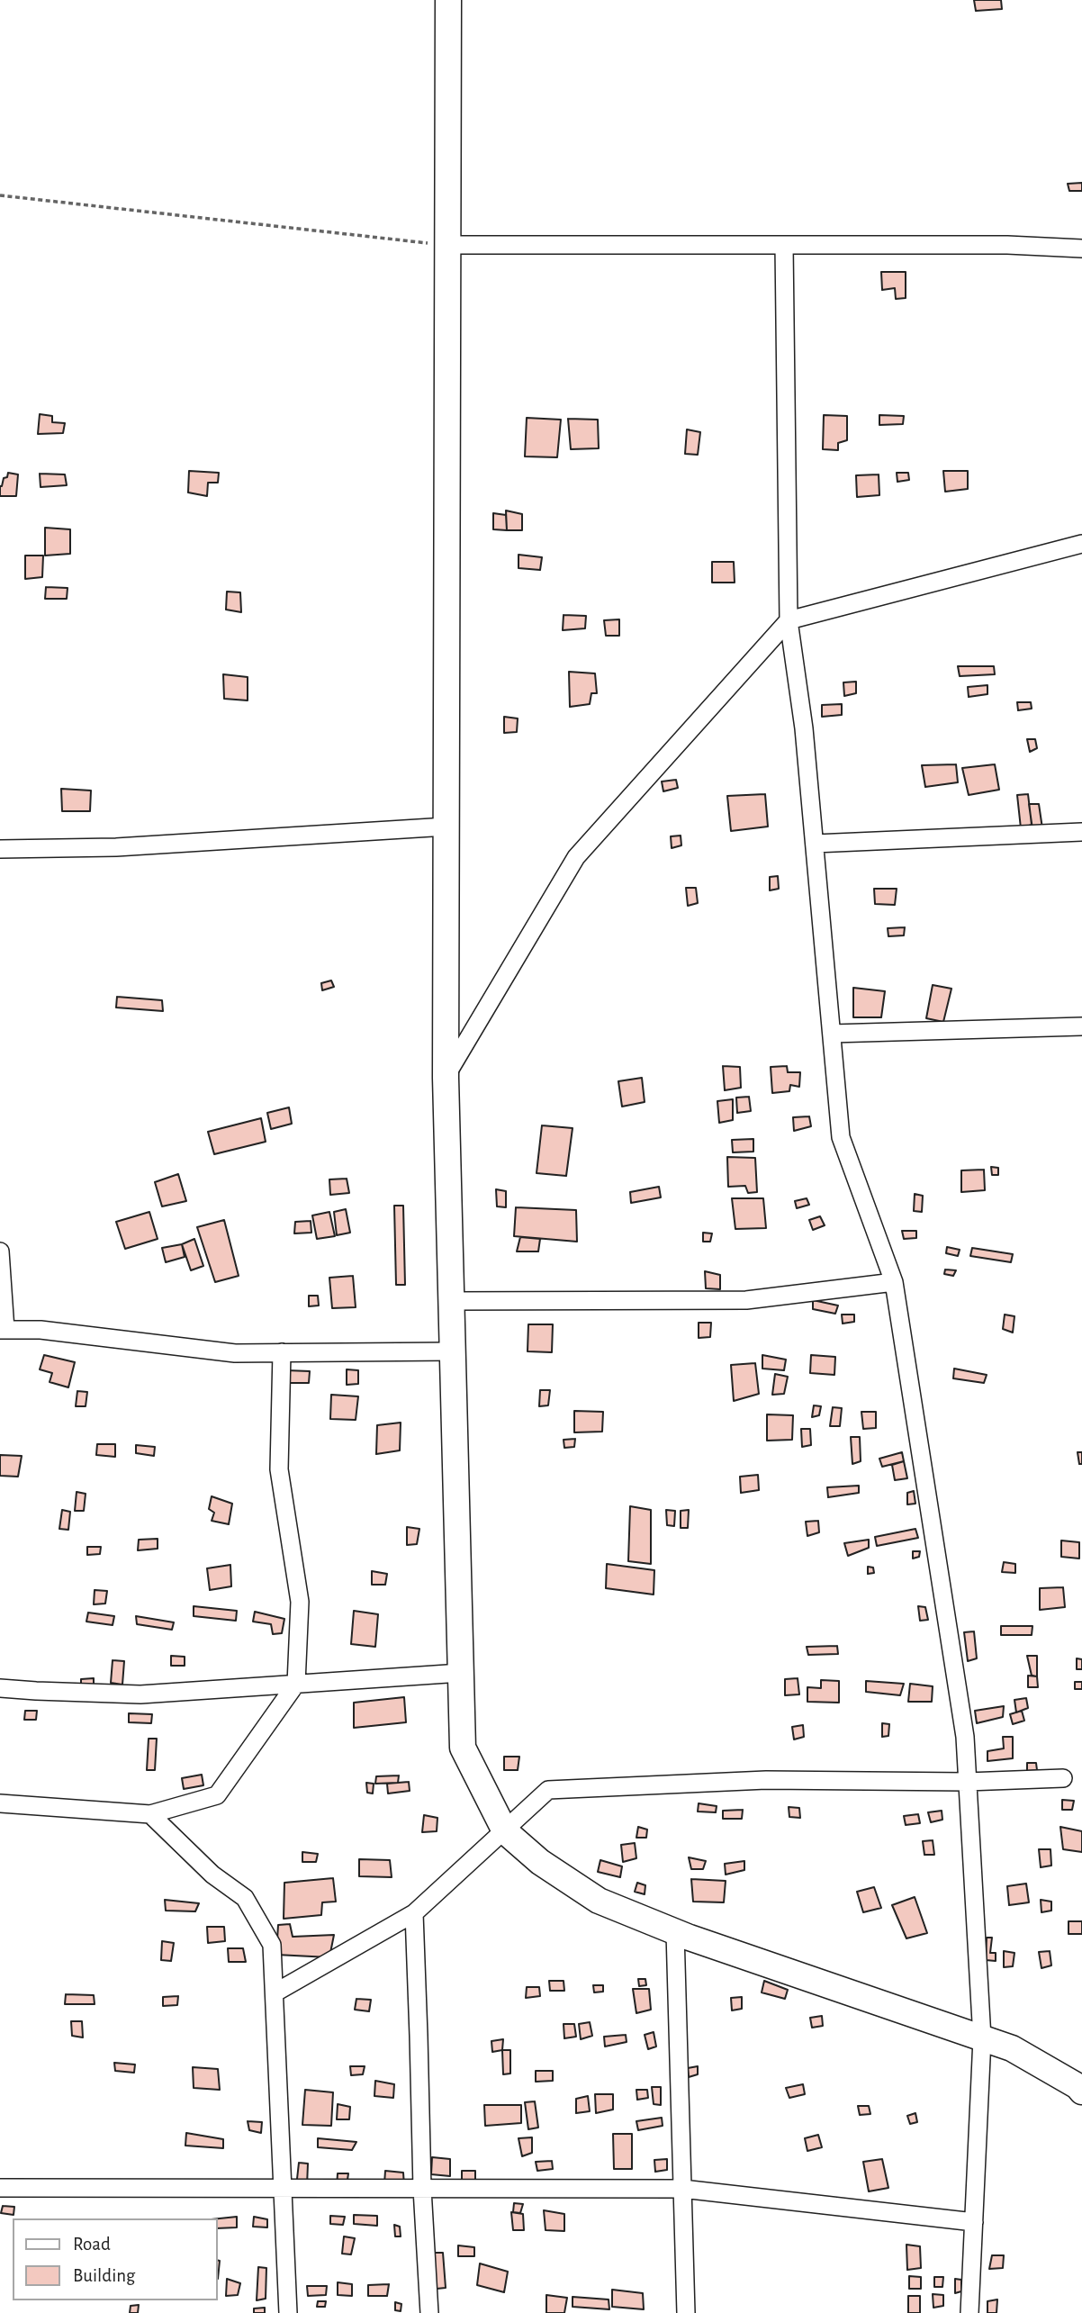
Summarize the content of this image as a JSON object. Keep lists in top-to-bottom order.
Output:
{
  "legend": ["Road", "Building"]
}
